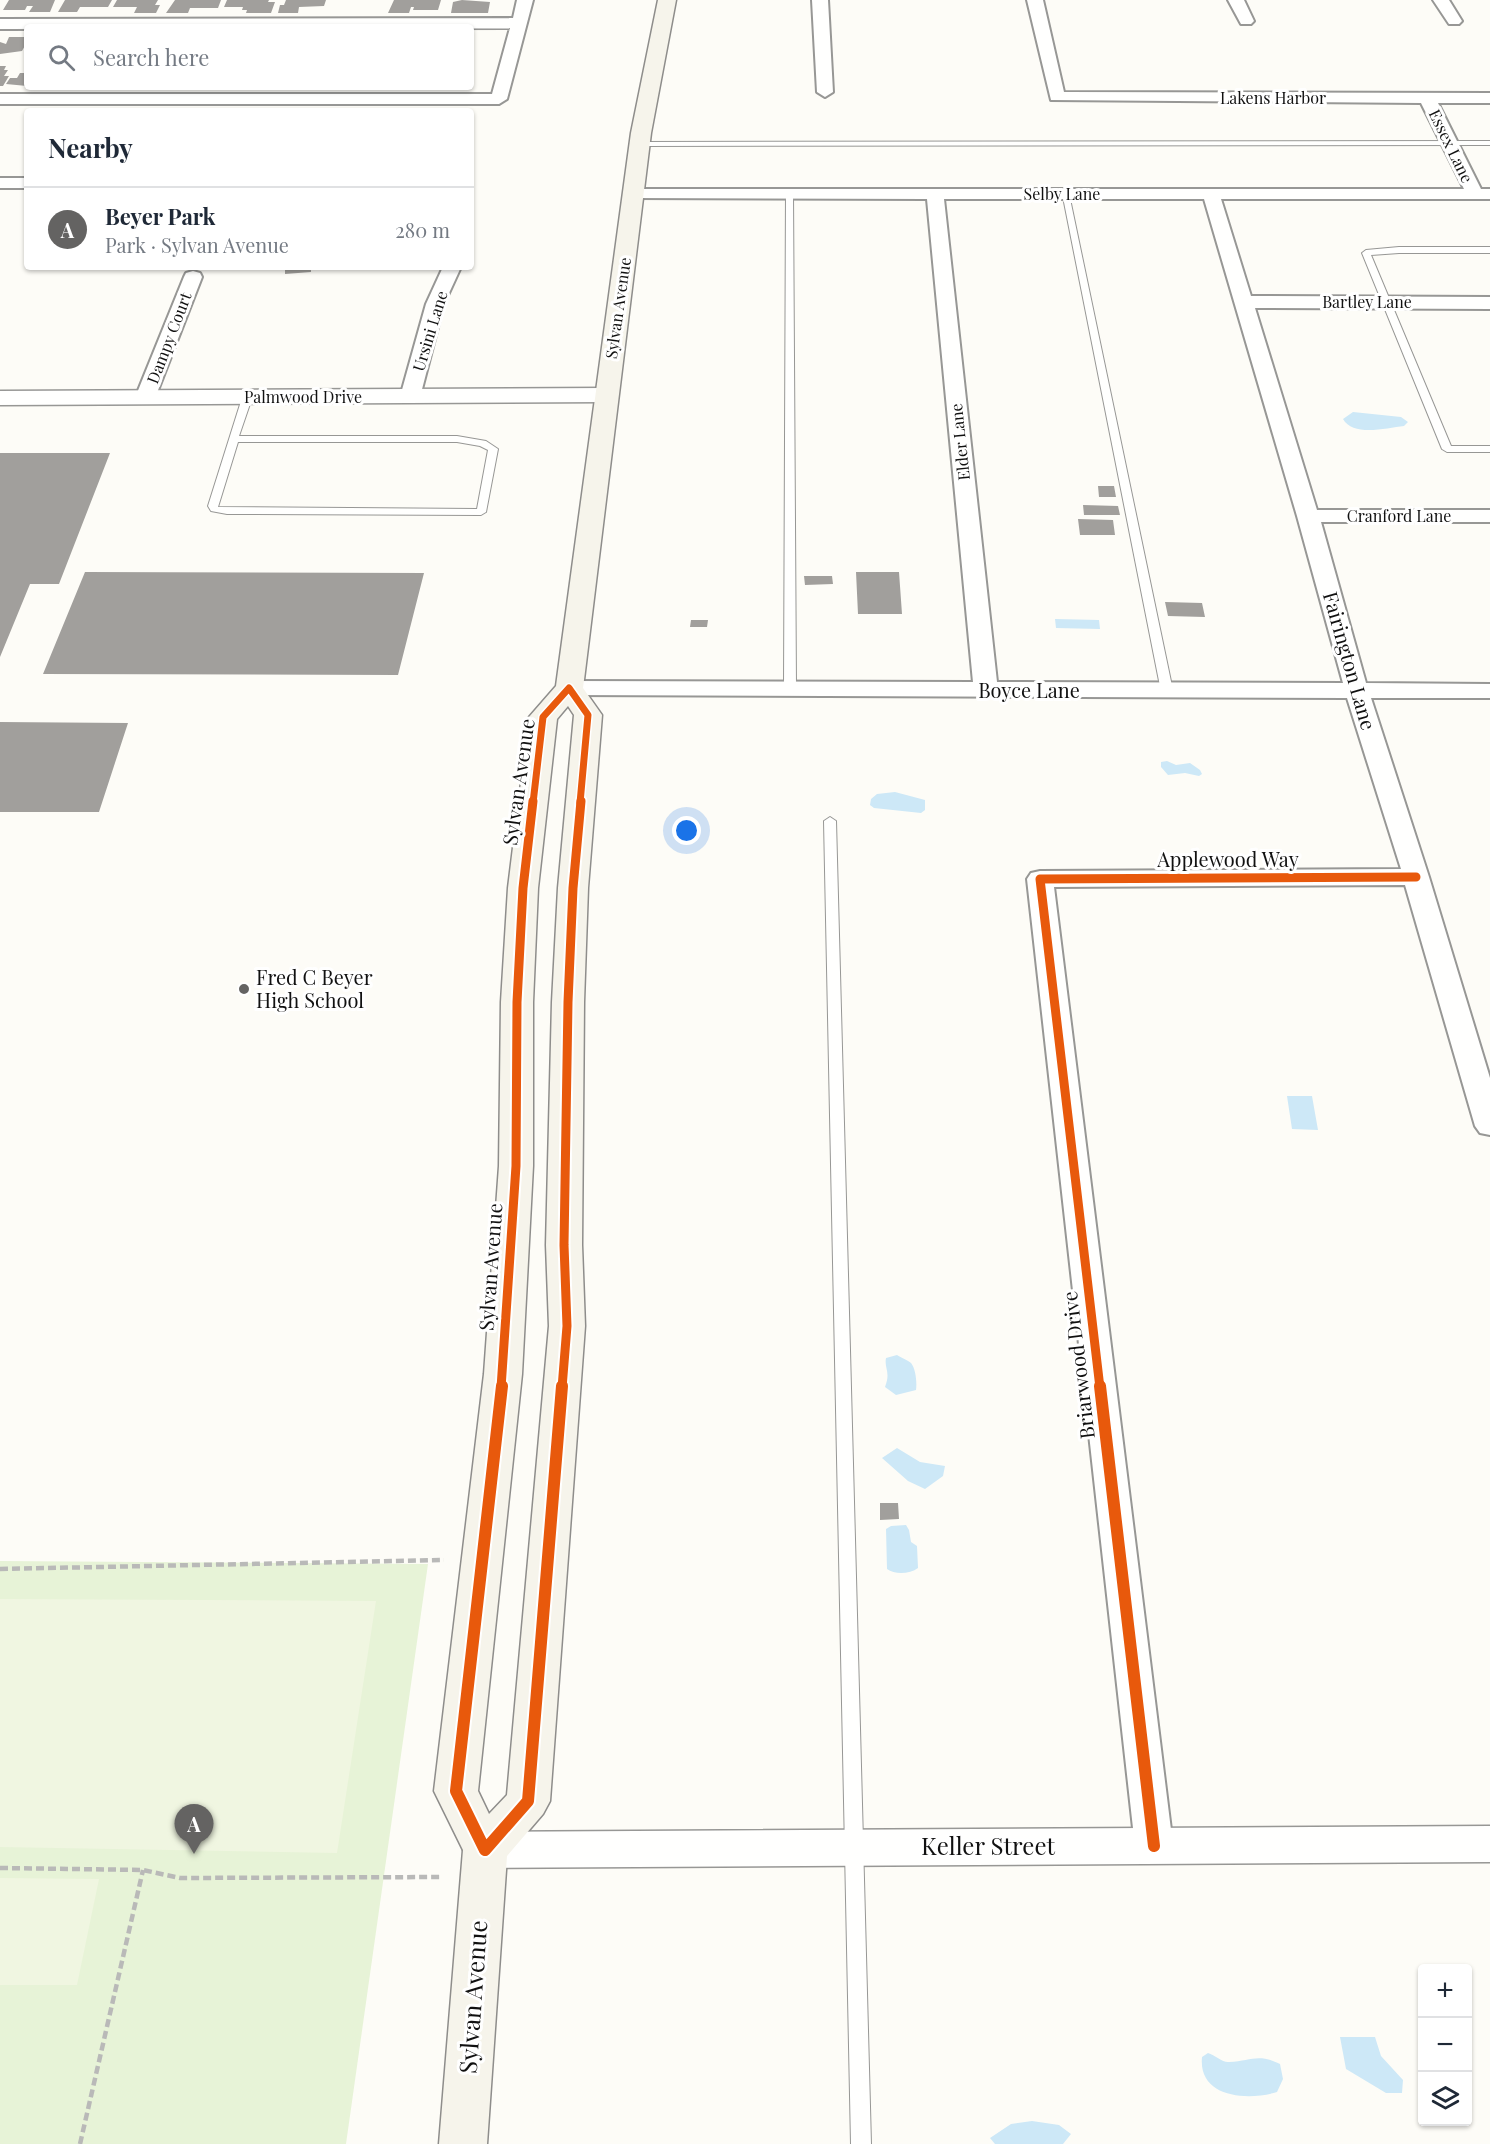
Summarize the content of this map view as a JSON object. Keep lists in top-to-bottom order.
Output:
{
  "streets": {
    "main road": ["Sylvan Avenue"],
    "street": [
      "Lakens Harbor",
      "Essex Lane",
      "Selby Lane",
      "Bartley Lane",
      "Ursini Lane",
      "Dampy Court",
      "Palmwood Drive",
      "Elder Lane",
      "Cranford Lane",
      "Fairington Lane",
      "Boyce Lane",
      "Applewood Way",
      "Briarwood Drive",
      "Keller Street"
    ]
  },
  "crossings": [
    ["Lakens Harbor", "Essex Lane"],
    ["Essex Lane", "Selby Lane"],
    ["Selby Lane", "Sylvan Avenue"],
    ["Selby Lane", "Elder Lane"],
    ["Selby Lane", "Fairington Lane"],
    ["Bartley Lane", "Fairington Lane"],
    ["Sylvan Avenue", "Palmwood Drive"],
    ["Sylvan Avenue", "Boyce Lane"],
    ["Sylvan Avenue", "Keller Street"],
    ["Ursini Lane", "Palmwood Drive"],
    ["Dampy Court", "Palmwood Drive"],
    ["Elder Lane", "Boyce Lane"],
    ["Cranford Lane", "Fairington Lane"],
    ["Fairington Lane", "Boyce Lane"],
    ["Fairington Lane", "Applewood Way"],
    ["Applewood Way", "Briarwood Drive"],
    ["Briarwood Drive", "Keller Street"]
  ],
  "places": ["Fred C Beyer High School"],
  "page": {
    "search": "Search here",
    "heading": "Nearby",
    "list": [
      {
        "mark": "A",
        "name": "Beyer Park",
        "note": "Park · Sylvan Avenue",
        "value": "280 m"
      }
    ],
    "pins": "A",
    "map_buttons": ["+", "−"]
  }
}
